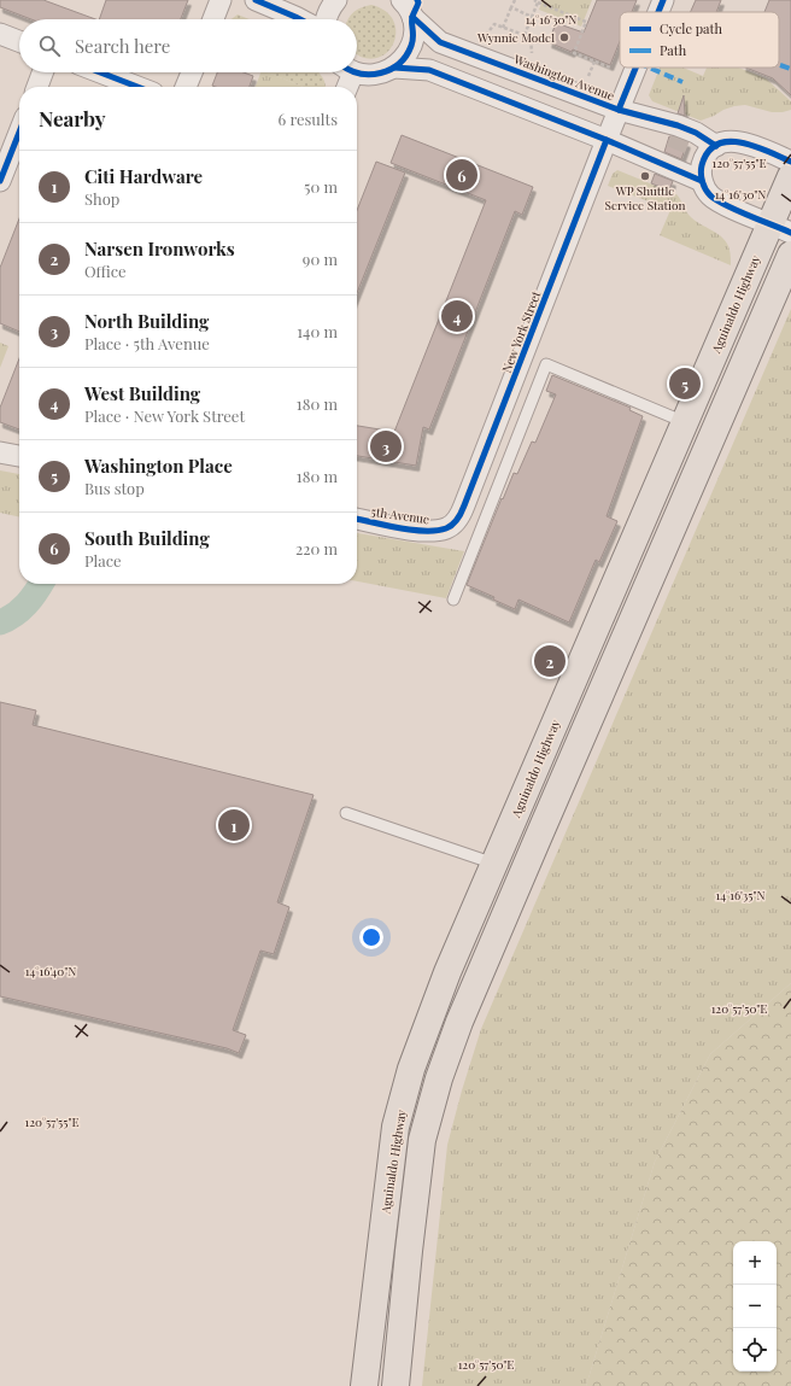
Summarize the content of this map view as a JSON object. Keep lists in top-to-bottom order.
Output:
{
  "streets": {
    "main road": ["Aguinaldo Highway"],
    "street": ["Washington Avenue", "New York Street", "5th Avenue"]
  },
  "crossings": [
    ["Washington Avenue", "New York Street"],
    ["New York Street", "5th Avenue"]
  ],
  "places": ["Wynnie Model", "WP Shuttle Service Station"],
  "legend": ["Cycle path", "Path"],
  "page": {
    "search": "Search here",
    "heading": ["Nearby", "6 results"],
    "list": [
      {
        "mark": "1",
        "name": "Citi Hardware",
        "note": "Shop",
        "value": "50 m"
      },
      {
        "mark": "2",
        "name": "Narsen Ironworks",
        "note": "Office",
        "value": "90 m"
      },
      {
        "mark": "3",
        "name": "North Building",
        "note": "Place · 5th Avenue",
        "value": "140 m"
      },
      {
        "mark": "4",
        "name": "West Building",
        "note": "Place · New York Street",
        "value": "180 m"
      },
      {
        "mark": "5",
        "name": "Washington Place",
        "note": "Bus stop",
        "value": "180 m"
      },
      {
        "mark": "6",
        "name": "South Building",
        "note": "Place",
        "value": "220 m"
      }
    ],
    "pins": [
      "6",
      "4",
      "5",
      "3",
      "2",
      "1"
    ],
    "map_buttons": ["+", "−"]
  },
  "coordinates": [
    "14°16'30\"N",
    "120°57'55\"E",
    "14°16'35\"N",
    "14°16'40\"N",
    "120°57'50\"E"
  ]
}
